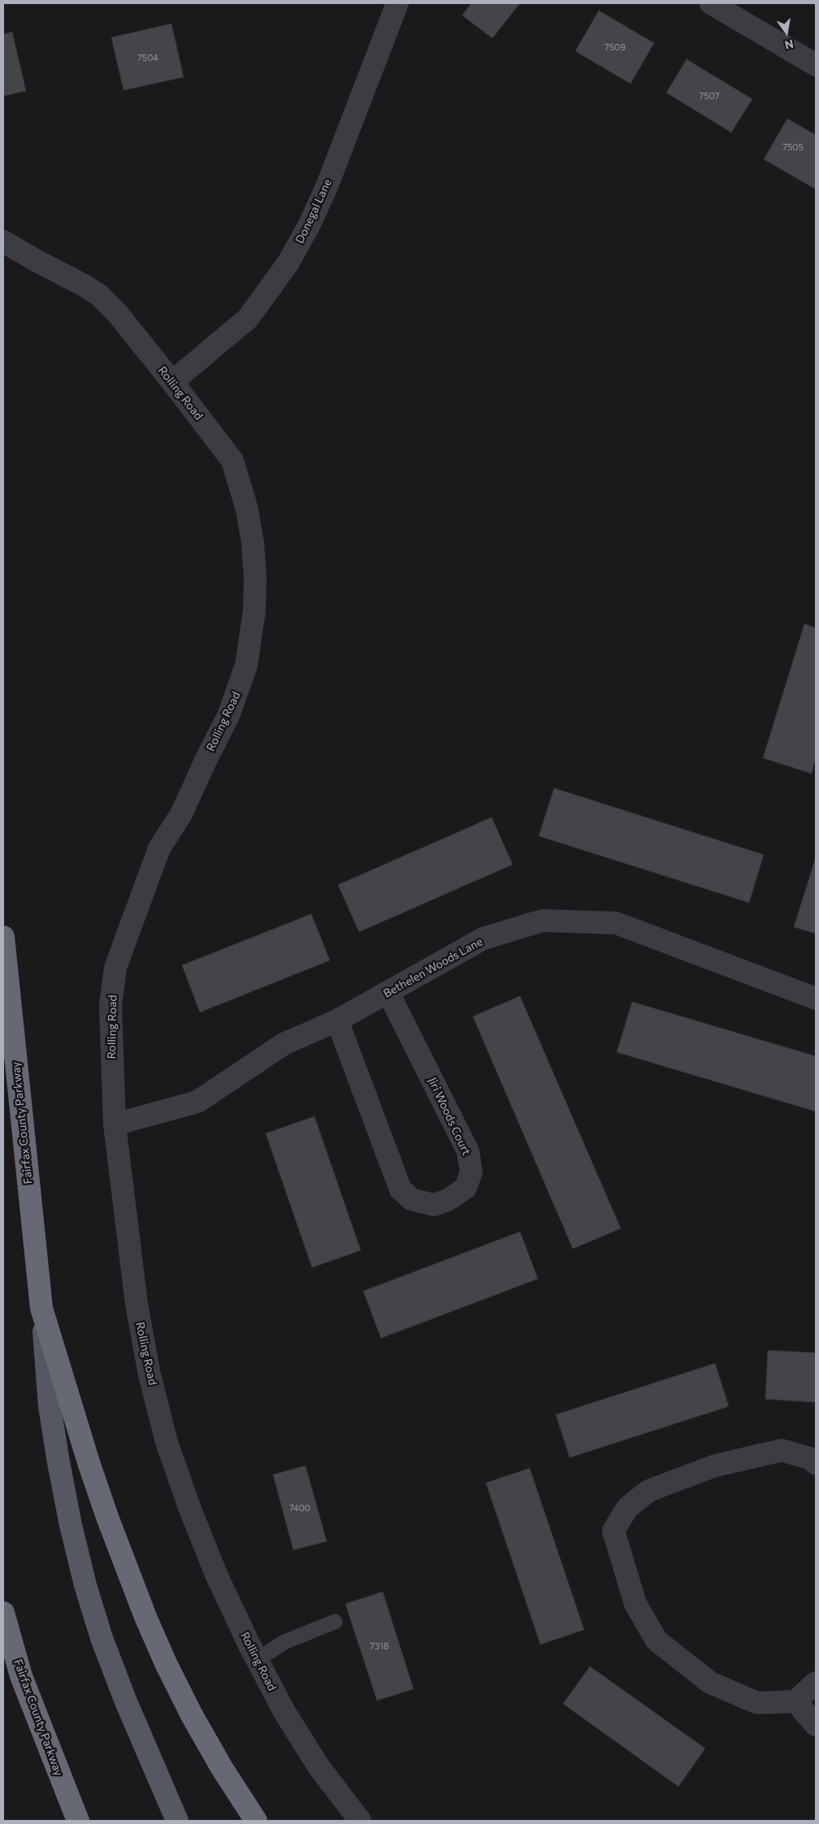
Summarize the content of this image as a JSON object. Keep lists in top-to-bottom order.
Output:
{
  "streets": {
    "highway": ["Fairfax County Parkway"],
    "street": [
      "Donegal Lane",
      "Rolling Road",
      "Bethelen Woods Lane",
      "Jiri Woods Court"
    ]
  },
  "crossings": [
    ["Donegal Lane", "Rolling Road"],
    ["Rolling Road", "Bethelen Woods Lane"],
    ["Bethelen Woods Lane", "Jiri Woods Court"]
  ],
  "house_numbers": [
    "7509",
    "7504",
    "7507",
    "7505",
    "7400",
    "7318"
  ],
  "north": "bottom"
}
